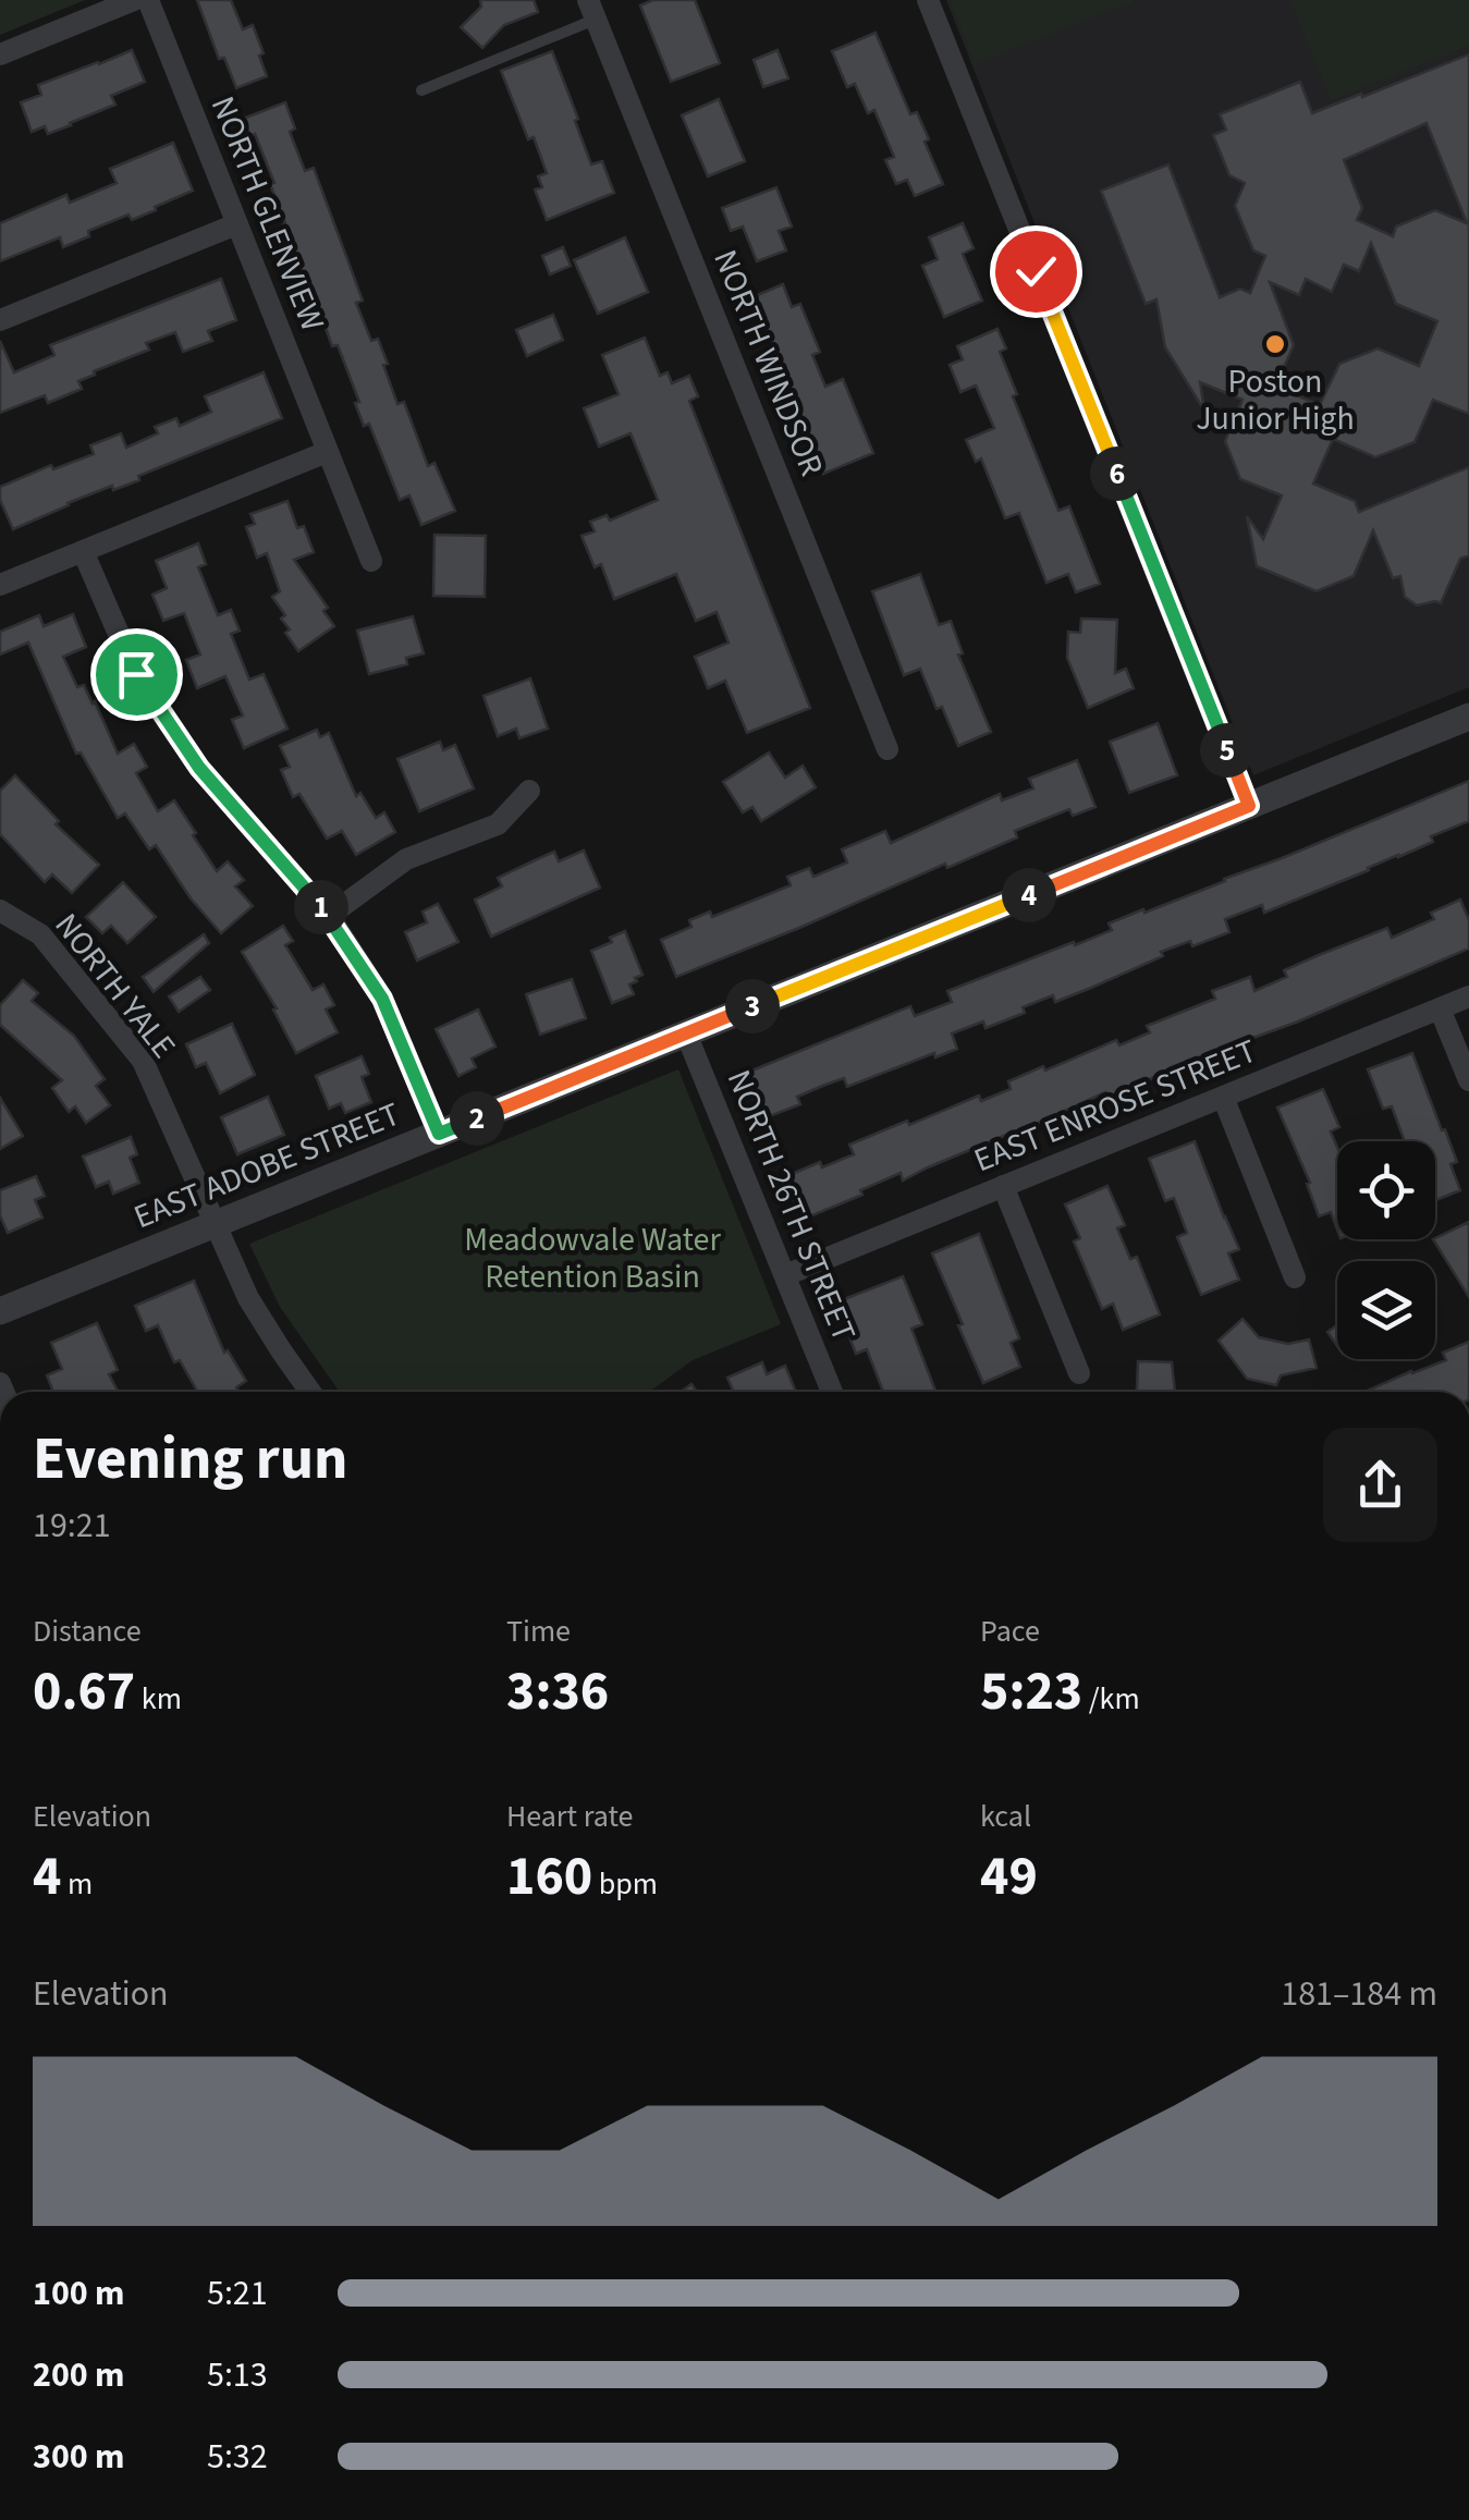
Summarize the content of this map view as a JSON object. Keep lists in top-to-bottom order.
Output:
{
  "streets": {
    "street": [
      "NORTH GLENVIEW",
      "NORTH WINDSOR",
      "NORTH YALE",
      "EAST ENROSE STREET",
      "EAST ADOBE STREET",
      "NORTH 26TH STREET"
    ]
  },
  "crossings": [
    ["NORTH YALE", "EAST ADOBE STREET"],
    ["EAST ENROSE STREET", "NORTH 26TH STREET"],
    ["EAST ADOBE STREET", "NORTH 26TH STREET"]
  ],
  "parks": ["Meadowvale Water Retention Basin"],
  "places": ["Poston Junior High"],
  "page": {
    "pins": [
      "6",
      "5",
      "4",
      "1",
      "3",
      "2"
    ],
    "heading": ["Evening run", "19:21"],
    "stats": [
      ["Distance", "0.67 km"],
      ["Time", "3:36"],
      ["Pace", "5:23 /km"],
      ["Elevation", "4 m"],
      ["Heart rate", "160 bpm"],
      ["kcal", "49"]
    ],
    "chart": ["Elevation", "181–184 m"],
    "list": [
      {
        "name": "100 m",
        "note": "5:21"
      },
      {
        "name": "200 m",
        "note": "5:13"
      },
      {
        "name": "300 m",
        "note": "5:32"
      }
    ]
  }
}
